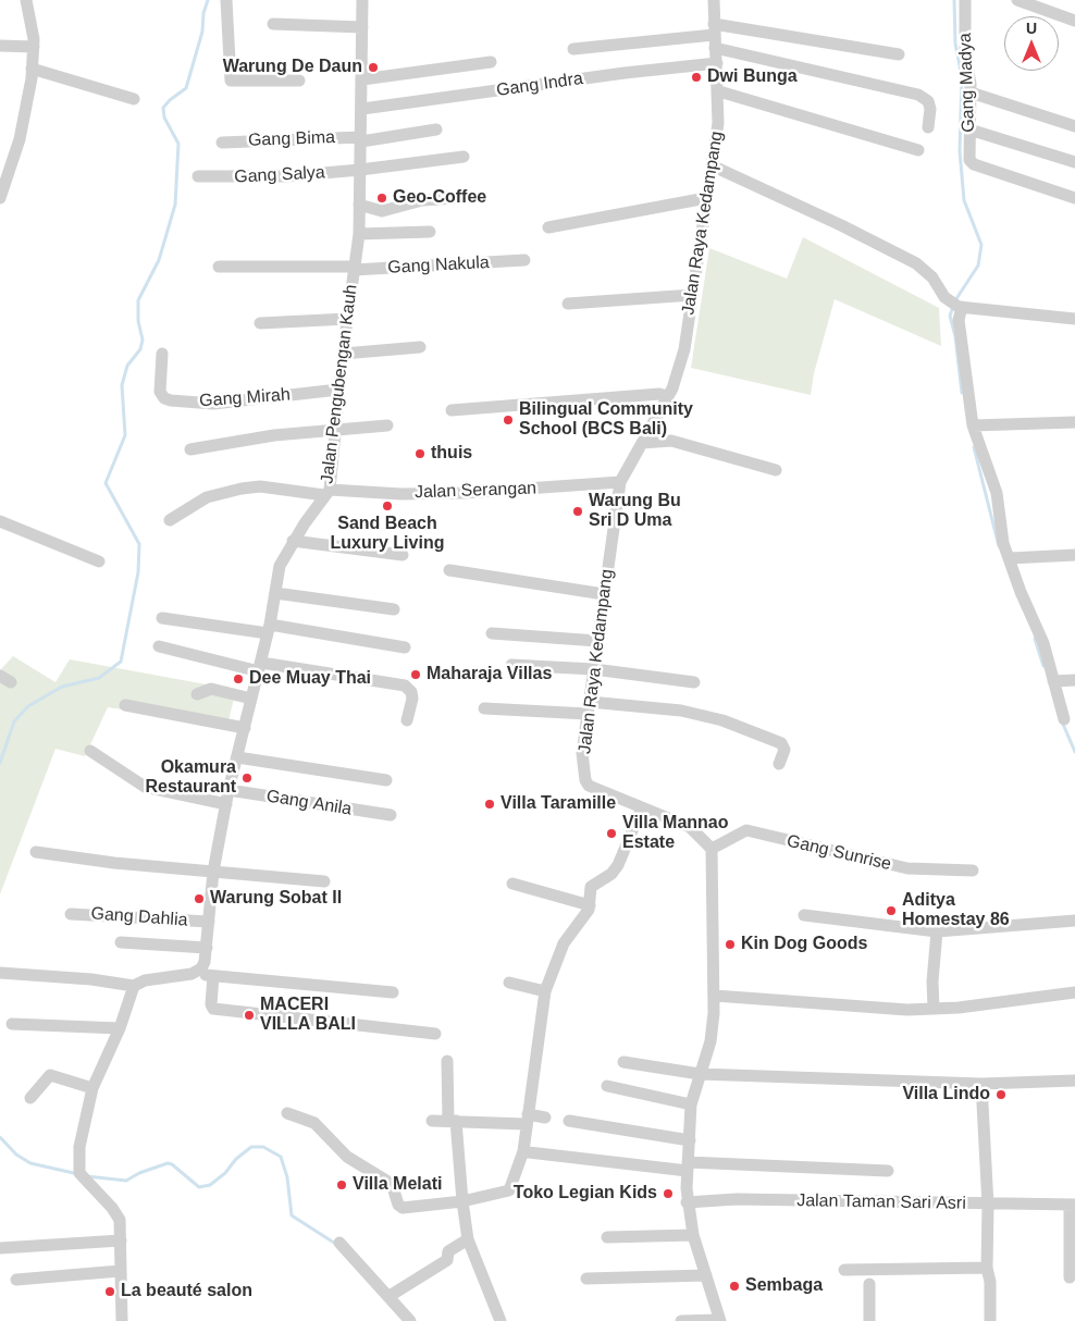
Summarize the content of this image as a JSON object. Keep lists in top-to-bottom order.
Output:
{
  "streets": {
    "street": [
      "Gang Madya",
      "Gang Indra",
      "Gang Bima",
      "Gang Salya",
      "Jalan Raya Kedampang",
      "Gang Nakula",
      "Jalan Pengubengan Kauh",
      "Gang Mirah",
      "Jalan Serangan",
      "Gang Anila",
      "Gang Sunrise",
      "Gang Dahlia",
      "Jalan Taman Sari Asri"
    ]
  },
  "crossings": [
    ["Gang Indra", "Jalan Raya Kedampang"],
    ["Gang Indra", "Jalan Pengubengan Kauh"],
    ["Gang Bima", "Jalan Pengubengan Kauh"],
    ["Gang Salya", "Jalan Pengubengan Kauh"],
    ["Jalan Raya Kedampang", "Jalan Serangan"],
    ["Jalan Raya Kedampang", "Gang Sunrise"],
    ["Gang Nakula", "Jalan Pengubengan Kauh"],
    ["Jalan Pengubengan Kauh", "Gang Mirah"],
    ["Jalan Pengubengan Kauh", "Jalan Serangan"],
    ["Jalan Pengubengan Kauh", "Gang Anila"],
    ["Jalan Pengubengan Kauh", "Gang Dahlia"]
  ],
  "places": [
    "Warung De Daun",
    "Dwi Bunga",
    "Geo-Coffee",
    "Bilingual Community School (BCS Bali)",
    "thuis",
    "Sand Beach Luxury Living",
    "Warung Bu Sri D Uma",
    "Maharaja Villas",
    "Dee Muay Thai",
    "Okamura Restaurant",
    "Villa Taramille",
    "Villa Mannao Estate",
    "Warung Sobat II",
    "Aditya Homestay 86",
    "Kin Dog Goods",
    "MACERI VILLA BALI",
    "Villa Lindo",
    "Villa Melati",
    "Toko Legian Kids",
    "Sembaga",
    "La beauté salon"
  ],
  "north": "top"
}
